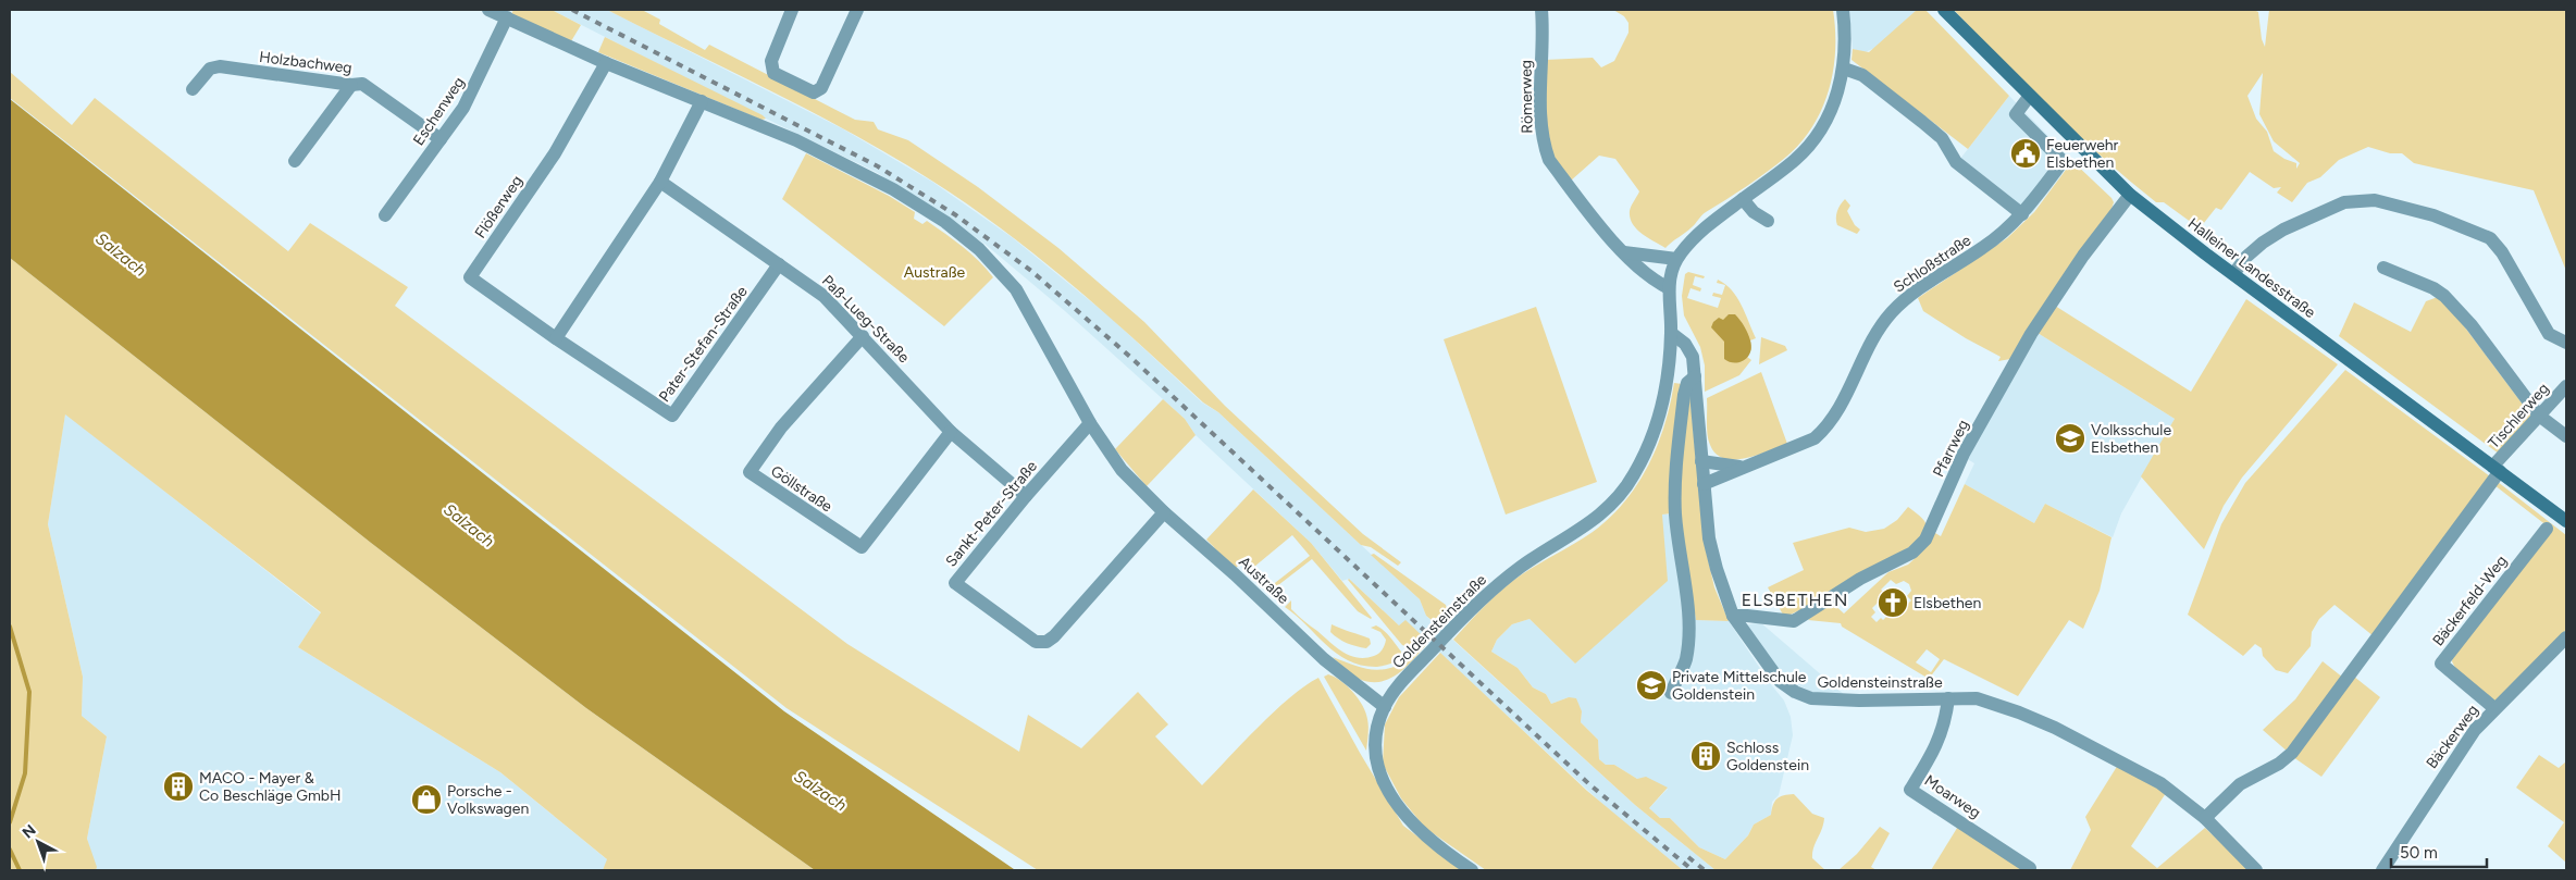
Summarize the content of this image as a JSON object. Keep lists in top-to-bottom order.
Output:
{
  "streets": {
    "main road": ["Halleiner Landesstraße"],
    "street": [
      "Holzbachweg",
      "Römerweg",
      "Eschenweg",
      "Flößerweg",
      "Schloßstraße",
      "Paß-Lueg-Straße",
      "Pater-Stefan-Straße",
      "Tischlerweg",
      "Pfarrweg",
      "Göllstraße",
      "Sankt-Peter-Straße",
      "Austraße",
      "Bäckerfeld-Weg",
      "Goldensteinstraße",
      "Bäckerweg",
      "Moarweg"
    ]
  },
  "crossings": [
    ["Holzbachweg", "Eschenweg"],
    ["Römerweg", "Goldensteinstraße"],
    ["Eschenweg", "Austraße"],
    ["Flößerweg", "Pater-Stefan-Straße"],
    ["Flößerweg", "Austraße"],
    ["Schloßstraße", "Halleiner Landesstraße"],
    ["Schloßstraße", "Goldensteinstraße"],
    ["Halleiner Landesstraße", "Tischlerweg"],
    ["Halleiner Landesstraße", "Pfarrweg"],
    ["Paß-Lueg-Straße", "Pater-Stefan-Straße"],
    ["Paß-Lueg-Straße", "Göllstraße"],
    ["Paß-Lueg-Straße", "Sankt-Peter-Straße"],
    ["Tischlerweg", "Goldensteinstraße"],
    ["Pfarrweg", "Goldensteinstraße"],
    ["Sankt-Peter-Straße", "Austraße"],
    ["Austraße", "Goldensteinstraße"],
    ["Bäckerfeld-Weg", "Bäckerweg"],
    ["Goldensteinstraße", "Moarweg"]
  ],
  "districts": ["ELSBETHEN"],
  "water": ["Salzach"],
  "parks": ["Austraße"],
  "places": {
    "public building": ["Feuerwehr Elsbethen"],
    "school or university": ["Volksschule Elsbethen", "Private Mittelschule Goldenstein"],
    "church": ["Elsbethen"],
    "building": ["Schloss Goldenstein", "MACO - Mayer & Co Beschläge GmbH"],
    "shop": ["Porsche - Volkswagen"]
  },
  "scale_bar": "50 m",
  "north": "top left"
}
